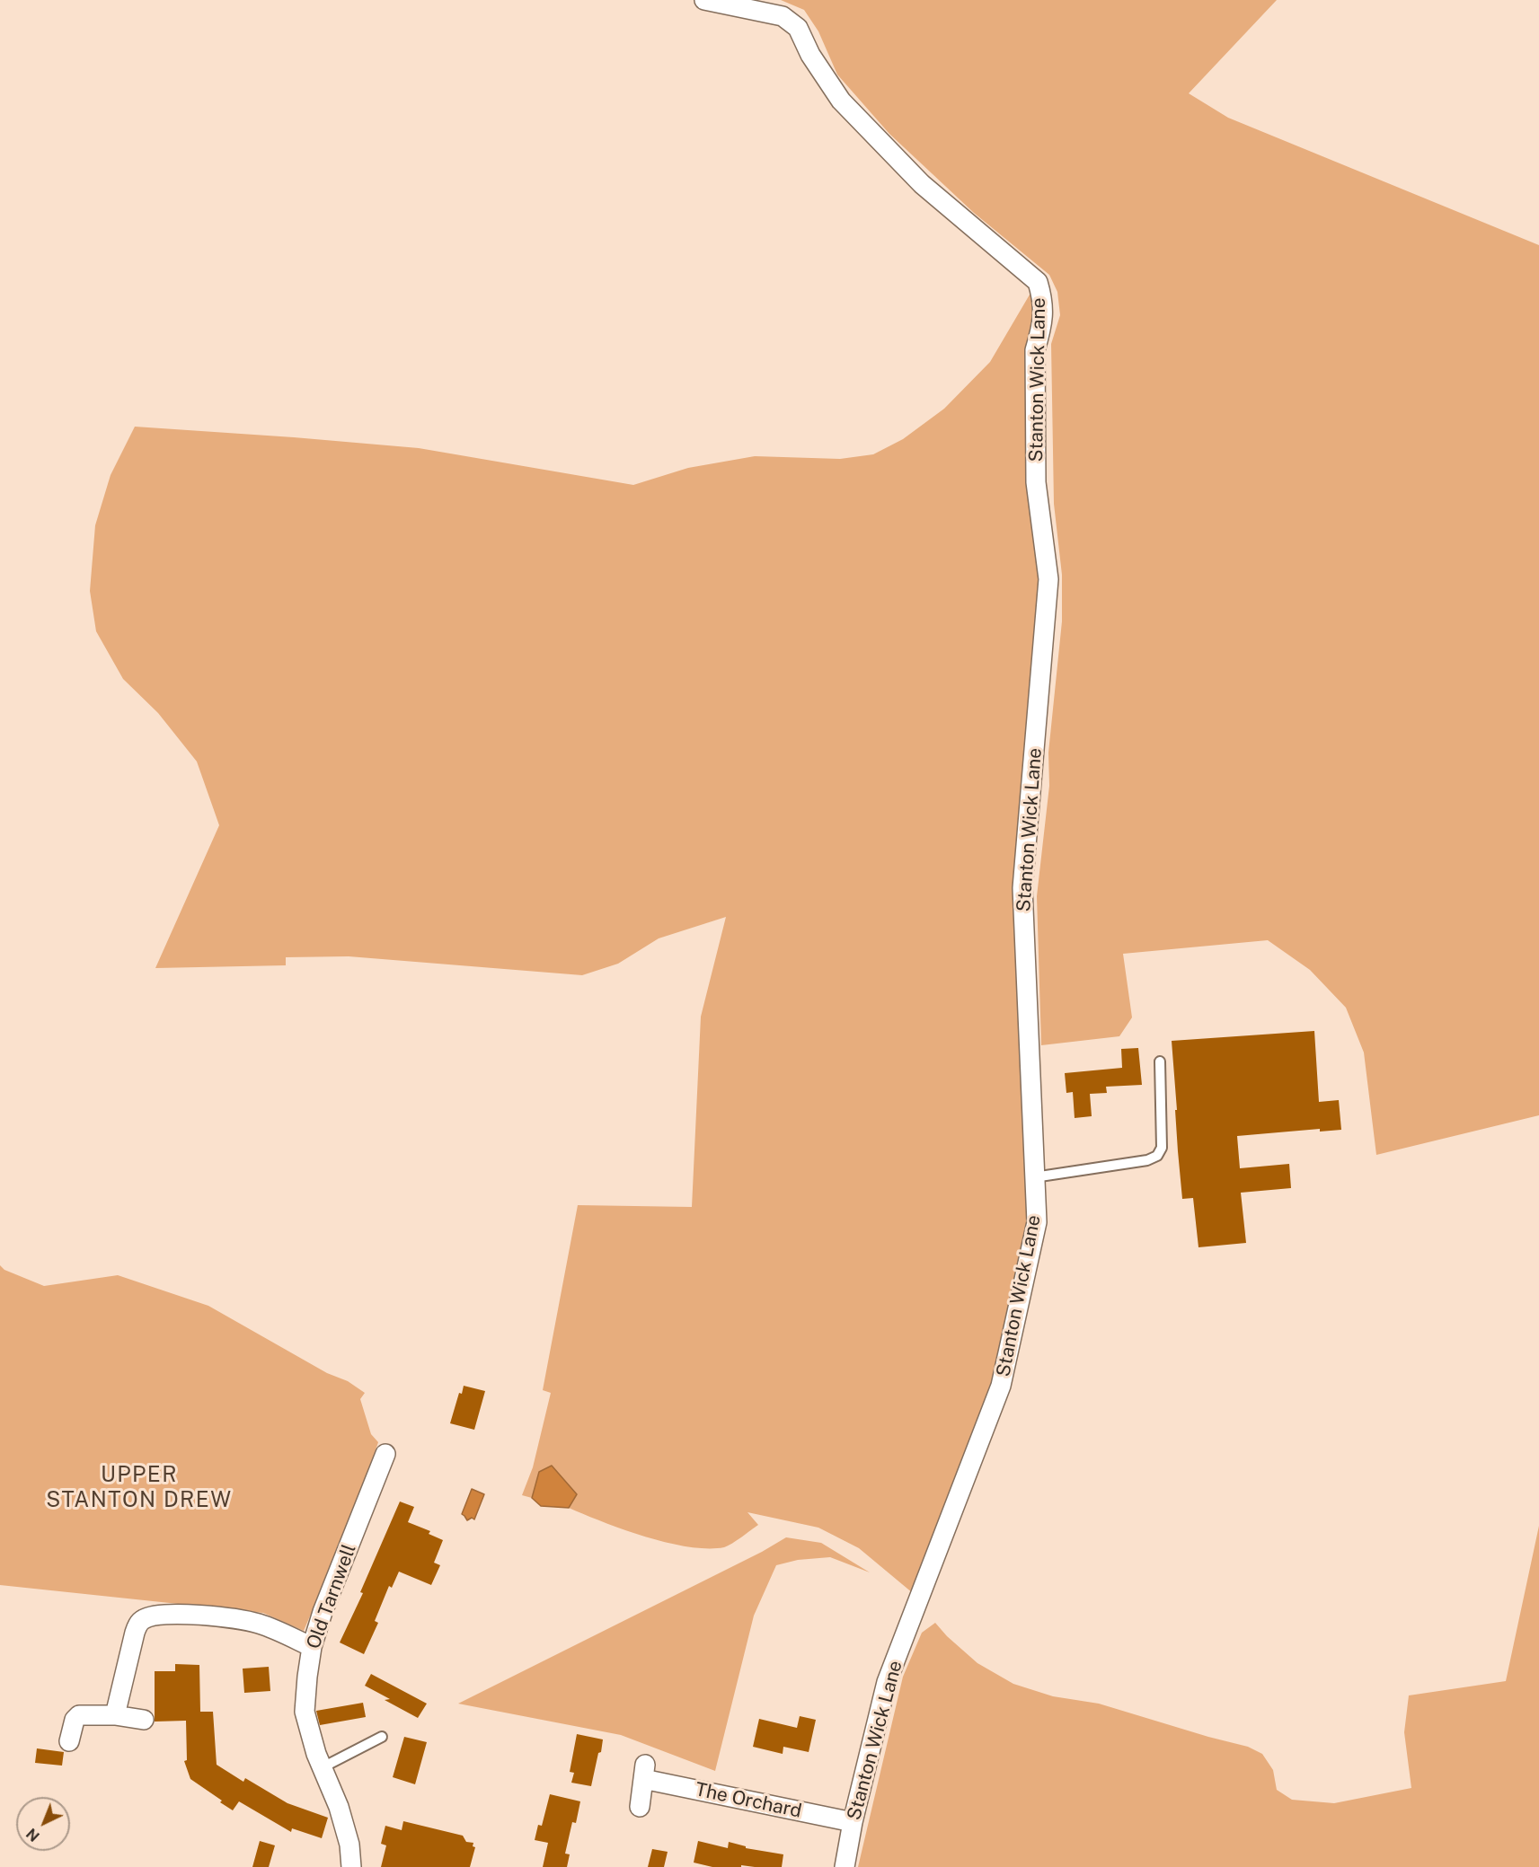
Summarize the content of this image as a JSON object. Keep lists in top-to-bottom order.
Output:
{
  "streets": {
    "street": ["Stanton Wick Lane", "Old Tarnwell", "The Orchard"]
  },
  "crossings": [
    ["Stanton Wick Lane", "The Orchard"]
  ],
  "districts": ["UPPER STANTON DREW"],
  "north": "bottom left"
}
